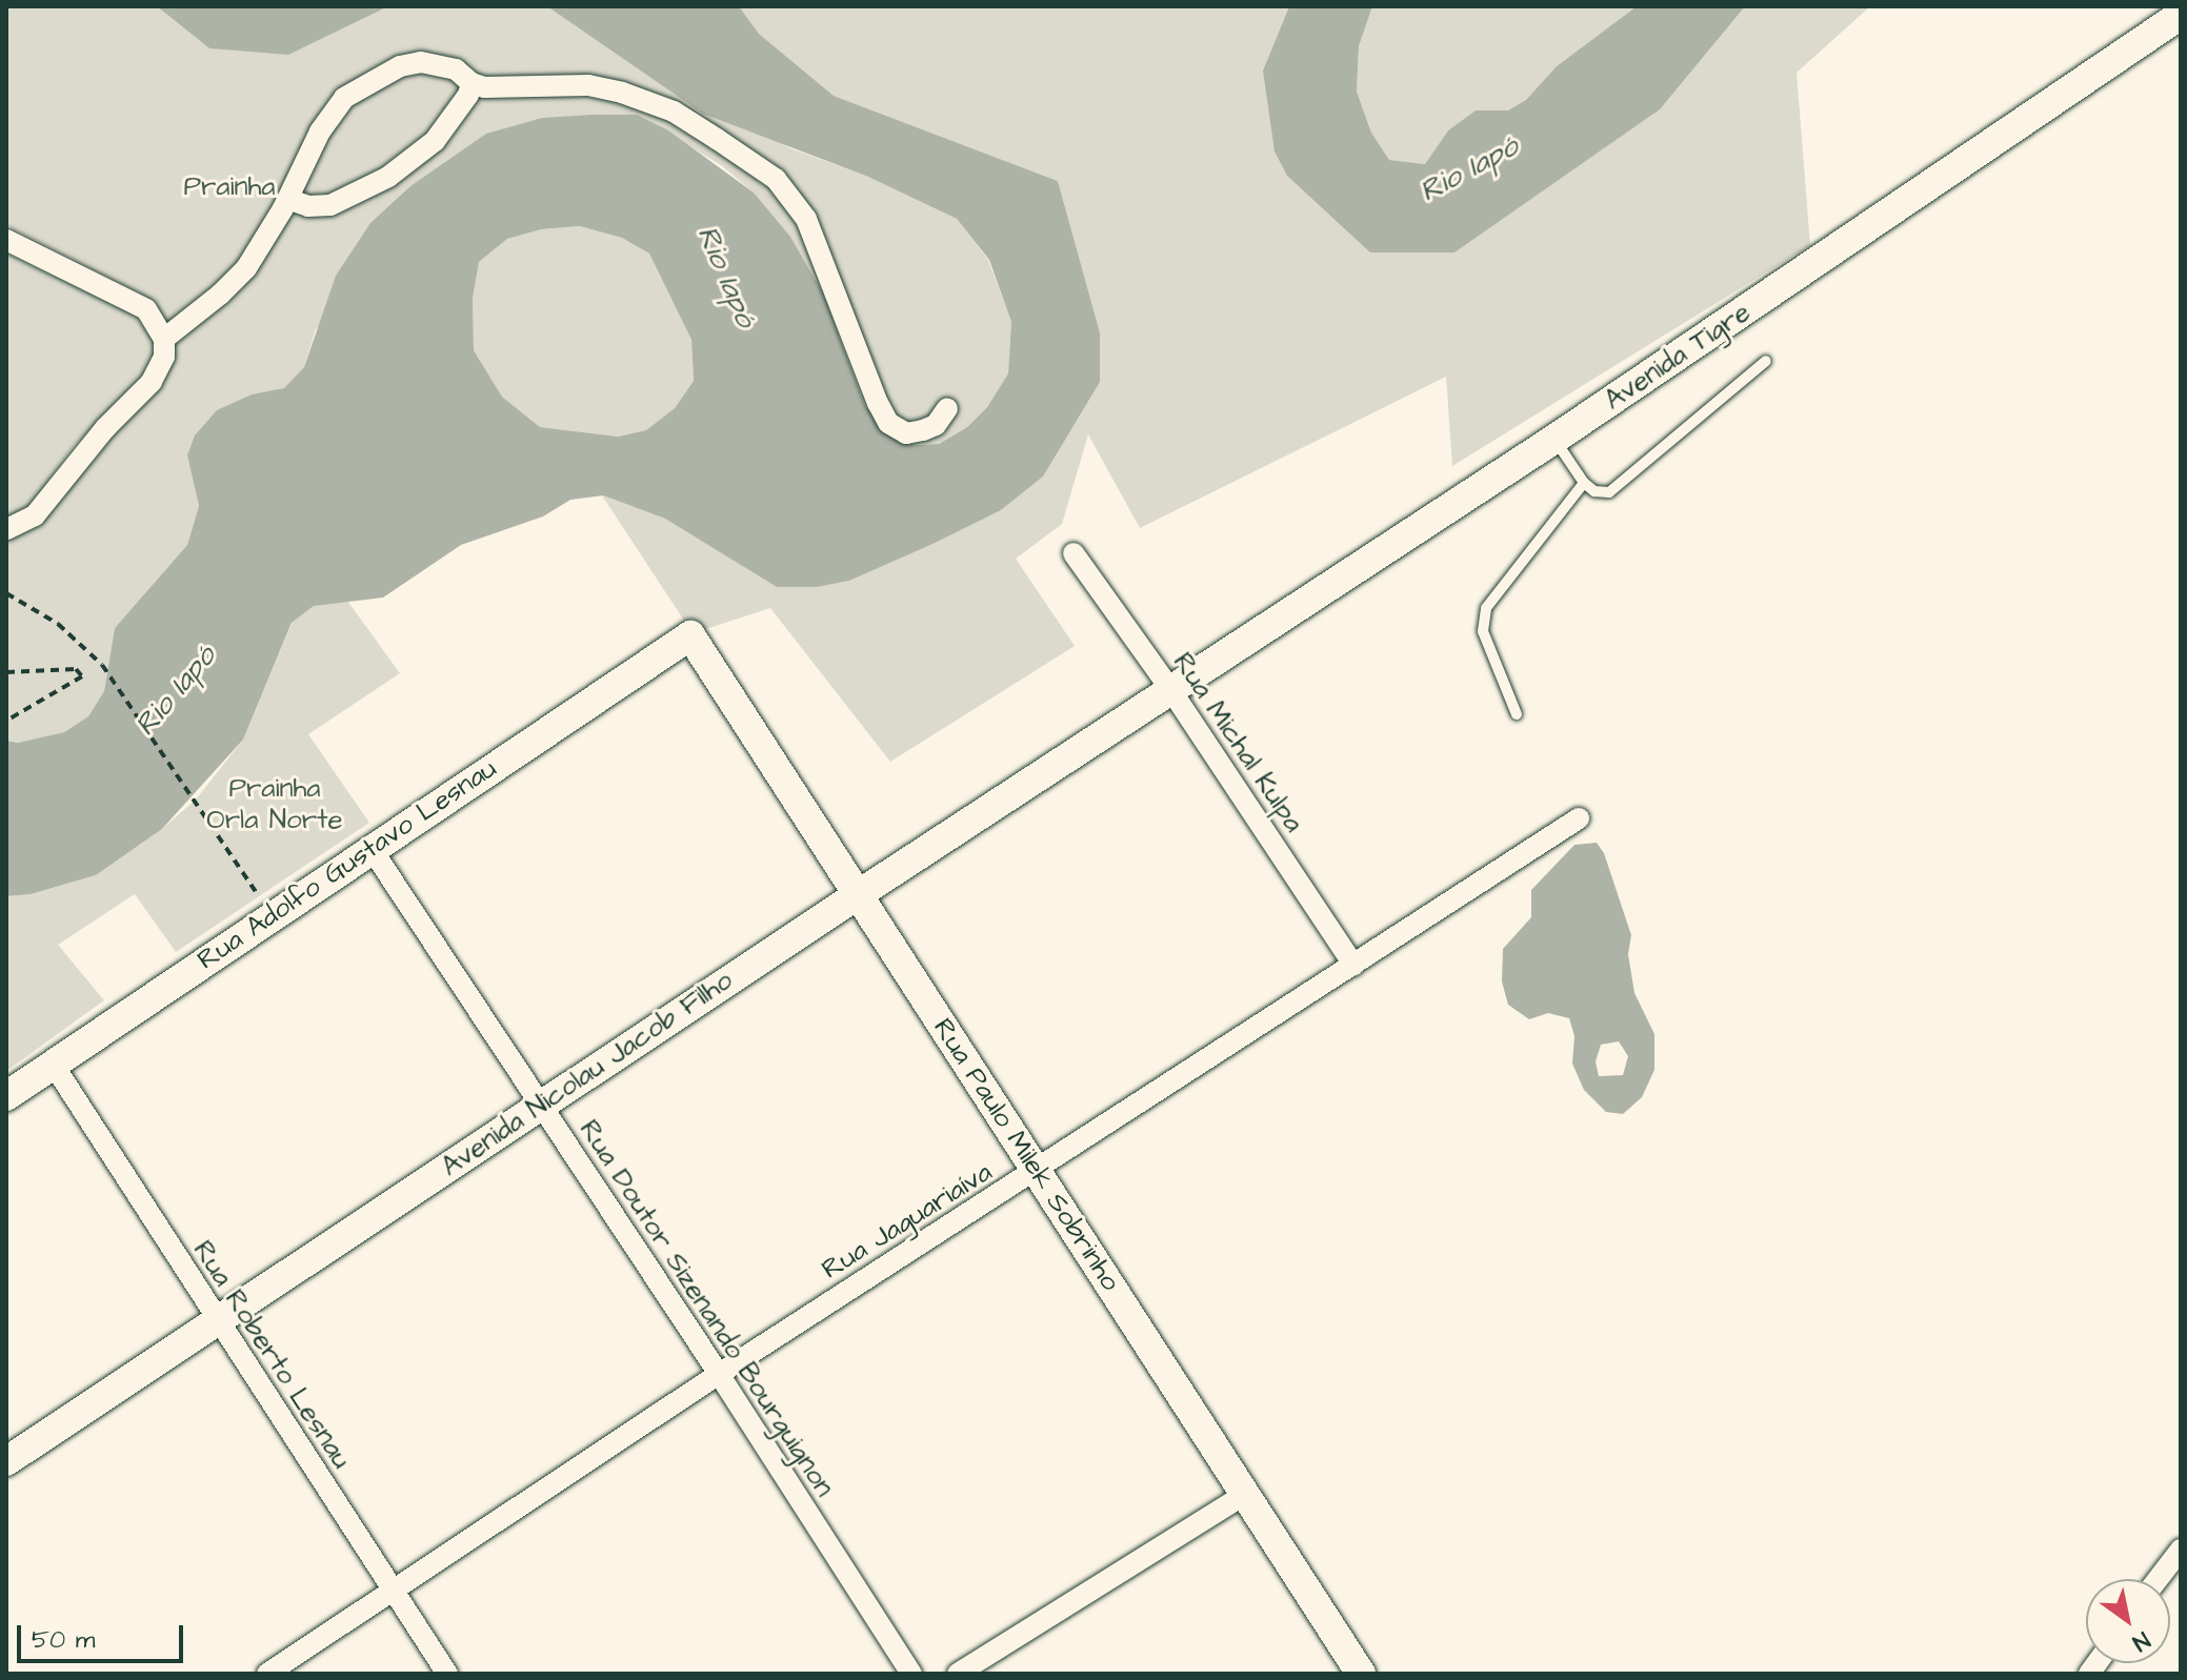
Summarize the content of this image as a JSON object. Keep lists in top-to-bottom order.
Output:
{
  "streets": {
    "street": [
      "Avenida Tigre",
      "Rua Michal Kulpa",
      "Rua Adolfo Gustavo Lesnau",
      "Avenida Nicolau Jacob Filho",
      "Rua Paulo Milek Sobrinho",
      "Rua Jaguariaíva",
      "Rua Doutor Sizenando Bourguignon",
      "Rua Roberto Lesnau"
    ]
  },
  "crossings": [
    ["Avenida Tigre", "Rua Michal Kulpa"],
    ["Avenida Tigre", "Avenida Nicolau Jacob Filho"],
    ["Rua Michal Kulpa", "Avenida Nicolau Jacob Filho"],
    ["Rua Michal Kulpa", "Rua Jaguariaíva"],
    ["Rua Adolfo Gustavo Lesnau", "Rua Paulo Milek Sobrinho"],
    ["Rua Adolfo Gustavo Lesnau", "Rua Doutor Sizenando Bourguignon"],
    ["Rua Adolfo Gustavo Lesnau", "Rua Roberto Lesnau"],
    ["Avenida Nicolau Jacob Filho", "Rua Paulo Milek Sobrinho"],
    ["Avenida Nicolau Jacob Filho", "Rua Doutor Sizenando Bourguignon"],
    ["Avenida Nicolau Jacob Filho", "Rua Roberto Lesnau"],
    ["Rua Paulo Milek Sobrinho", "Rua Jaguariaíva"],
    ["Rua Jaguariaíva", "Rua Doutor Sizenando Bourguignon"],
    ["Rua Jaguariaíva", "Rua Roberto Lesnau"]
  ],
  "water": ["Rio Iapó"],
  "parks": ["Prainha", "Prainha Orla Norte"],
  "scale_bar": "50 m",
  "north": "bottom right"
}
